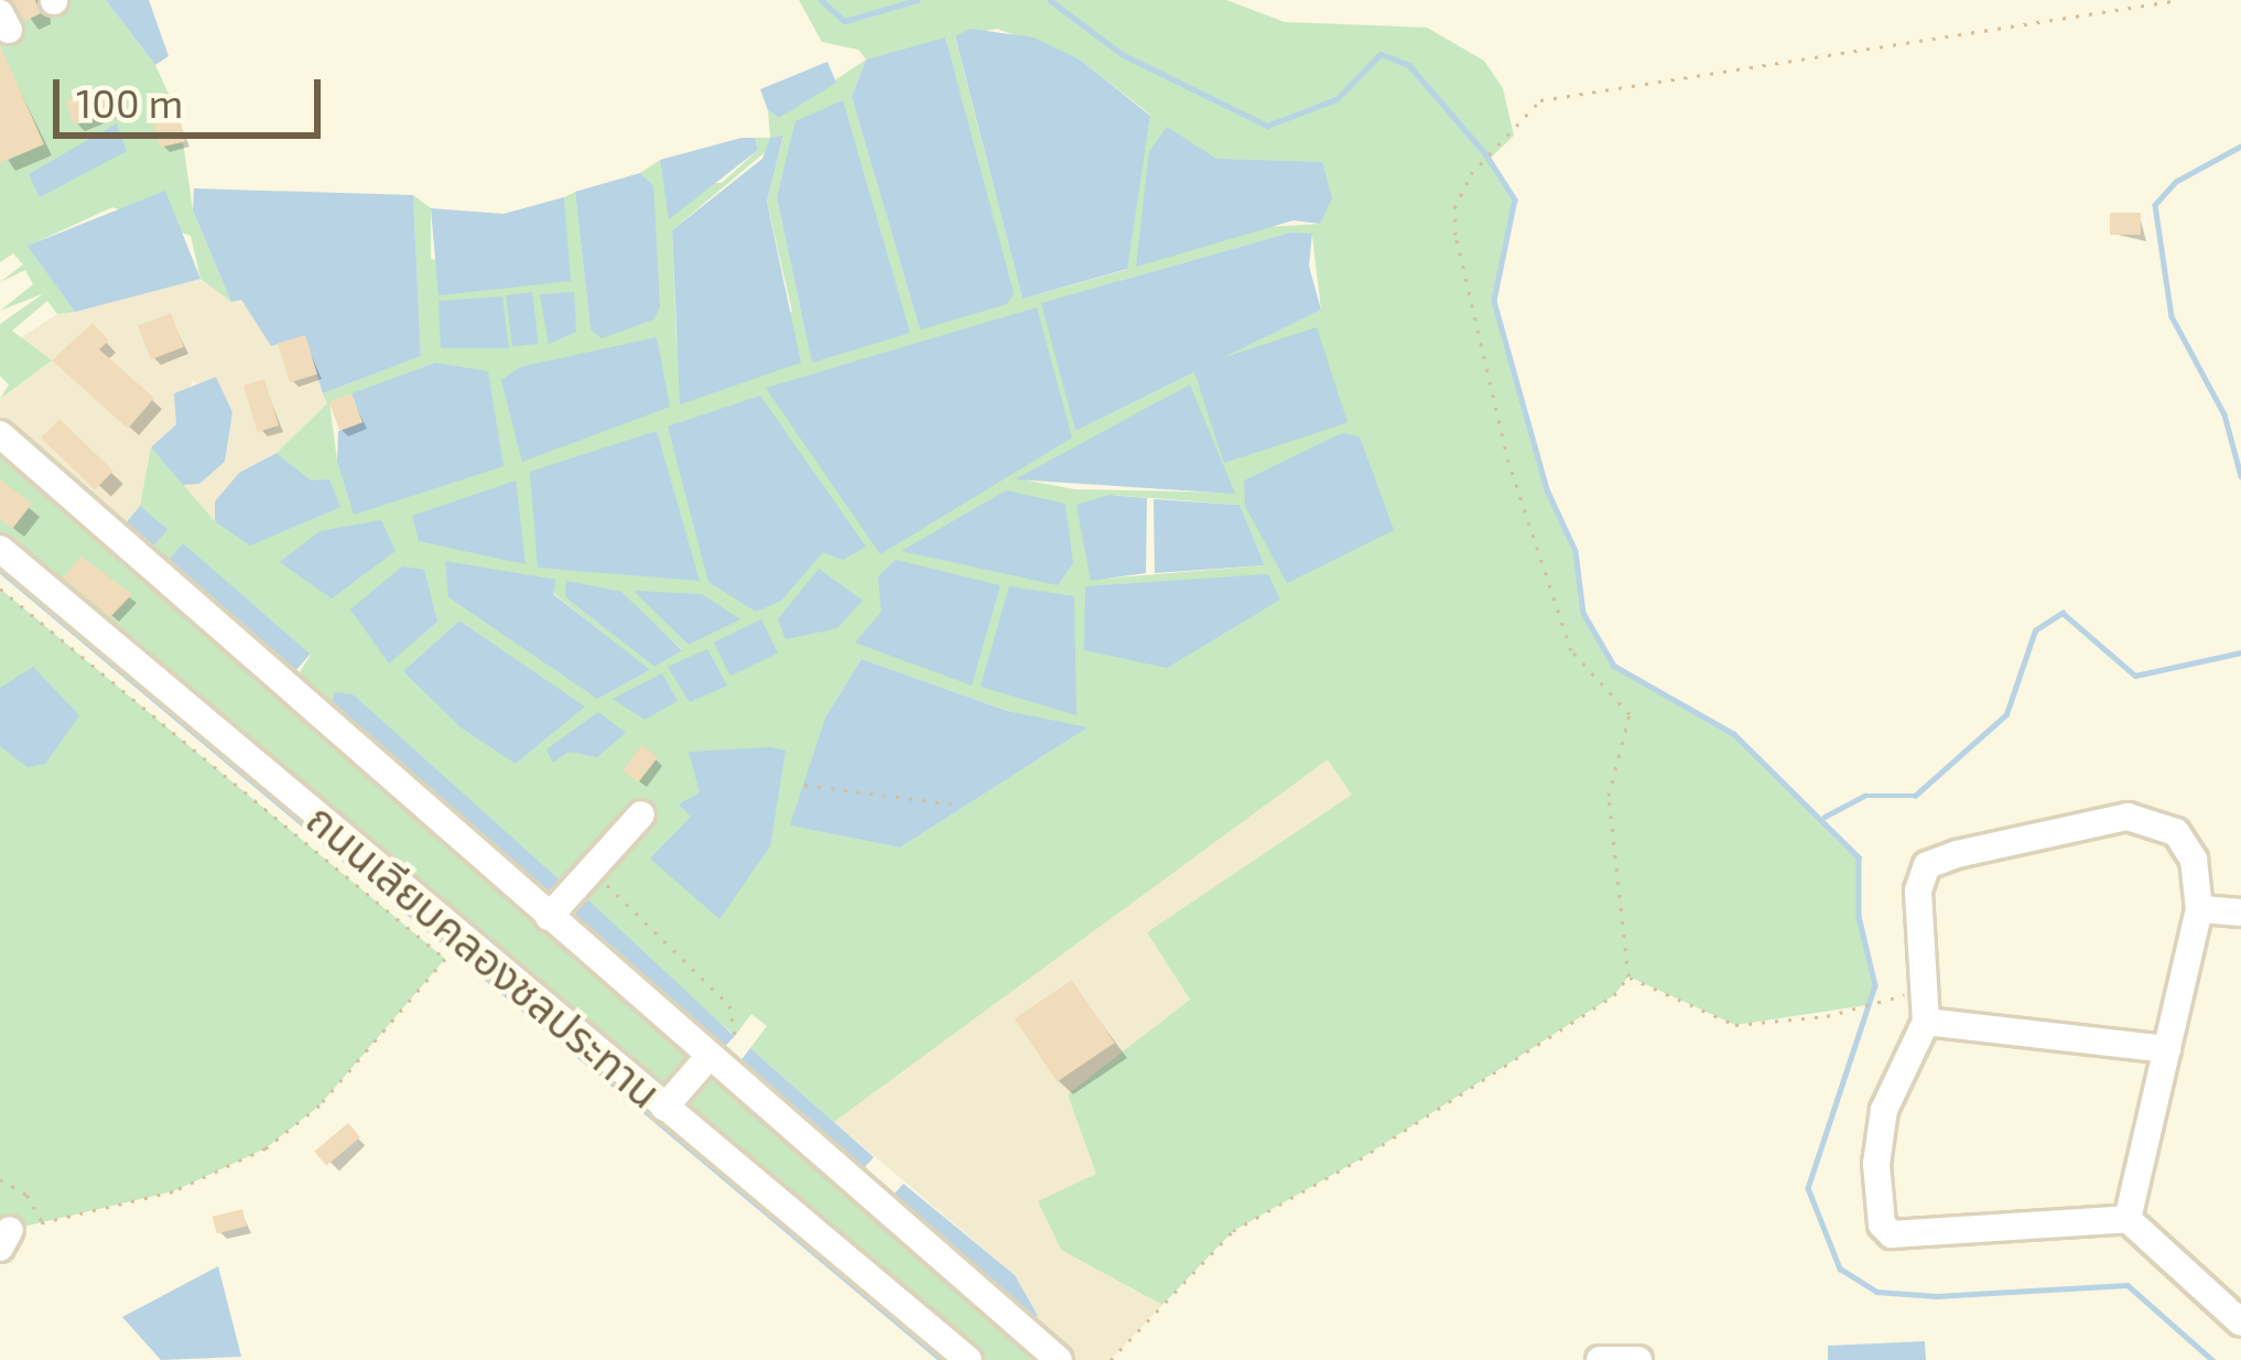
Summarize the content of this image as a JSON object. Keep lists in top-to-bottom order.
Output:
{
  "streets": {
    "street": ["ถนนเลียบคลองชลประทาน"]
  },
  "scale_bar": "100 m"
}
